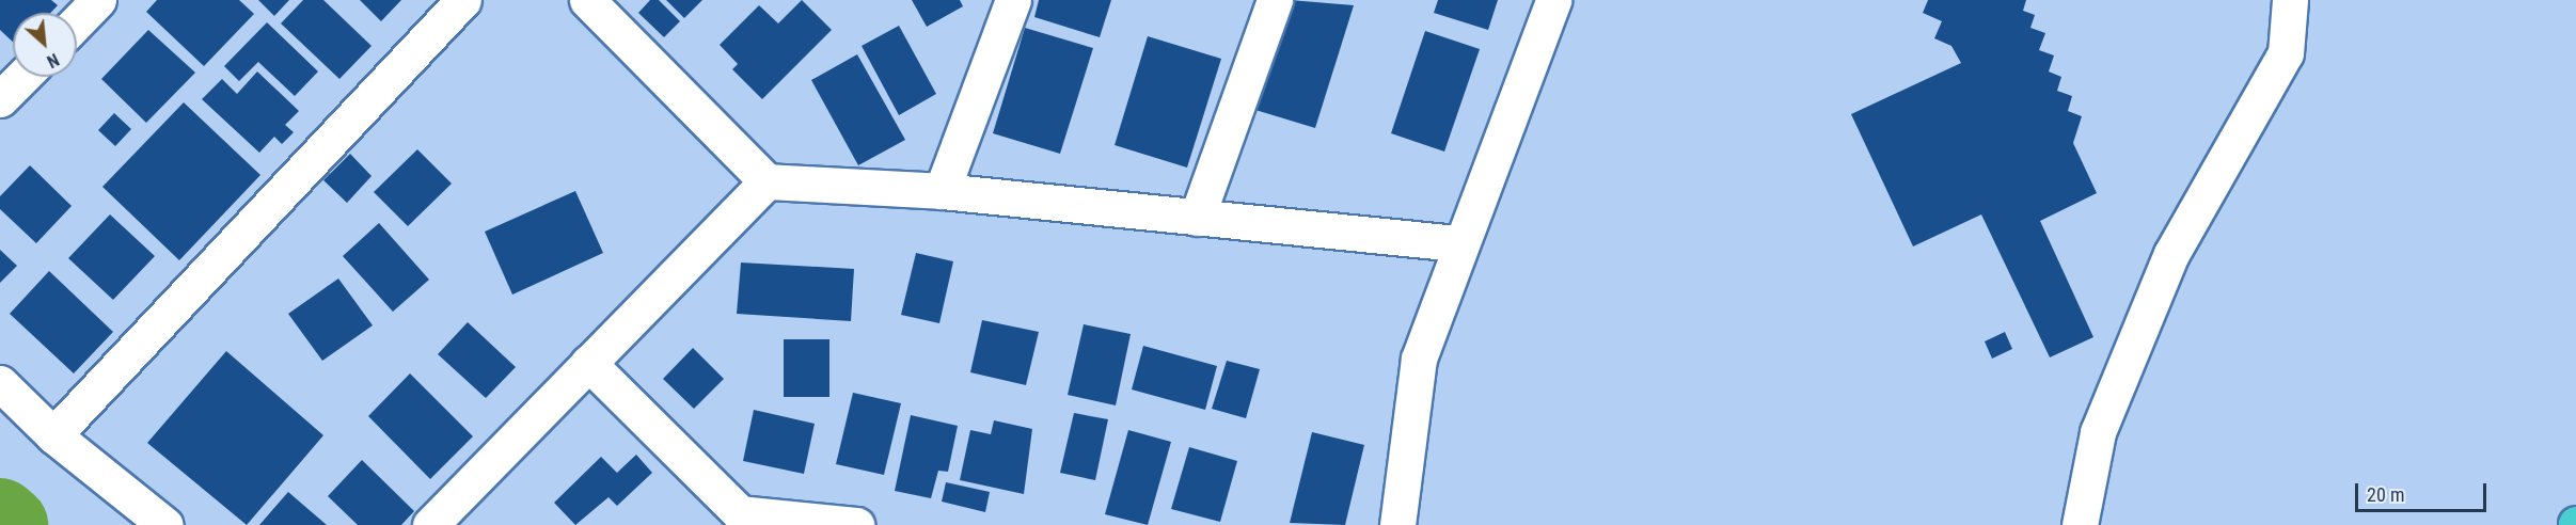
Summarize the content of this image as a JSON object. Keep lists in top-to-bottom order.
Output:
{
  "scale_bar": "20 m",
  "north": "bottom right"
}
